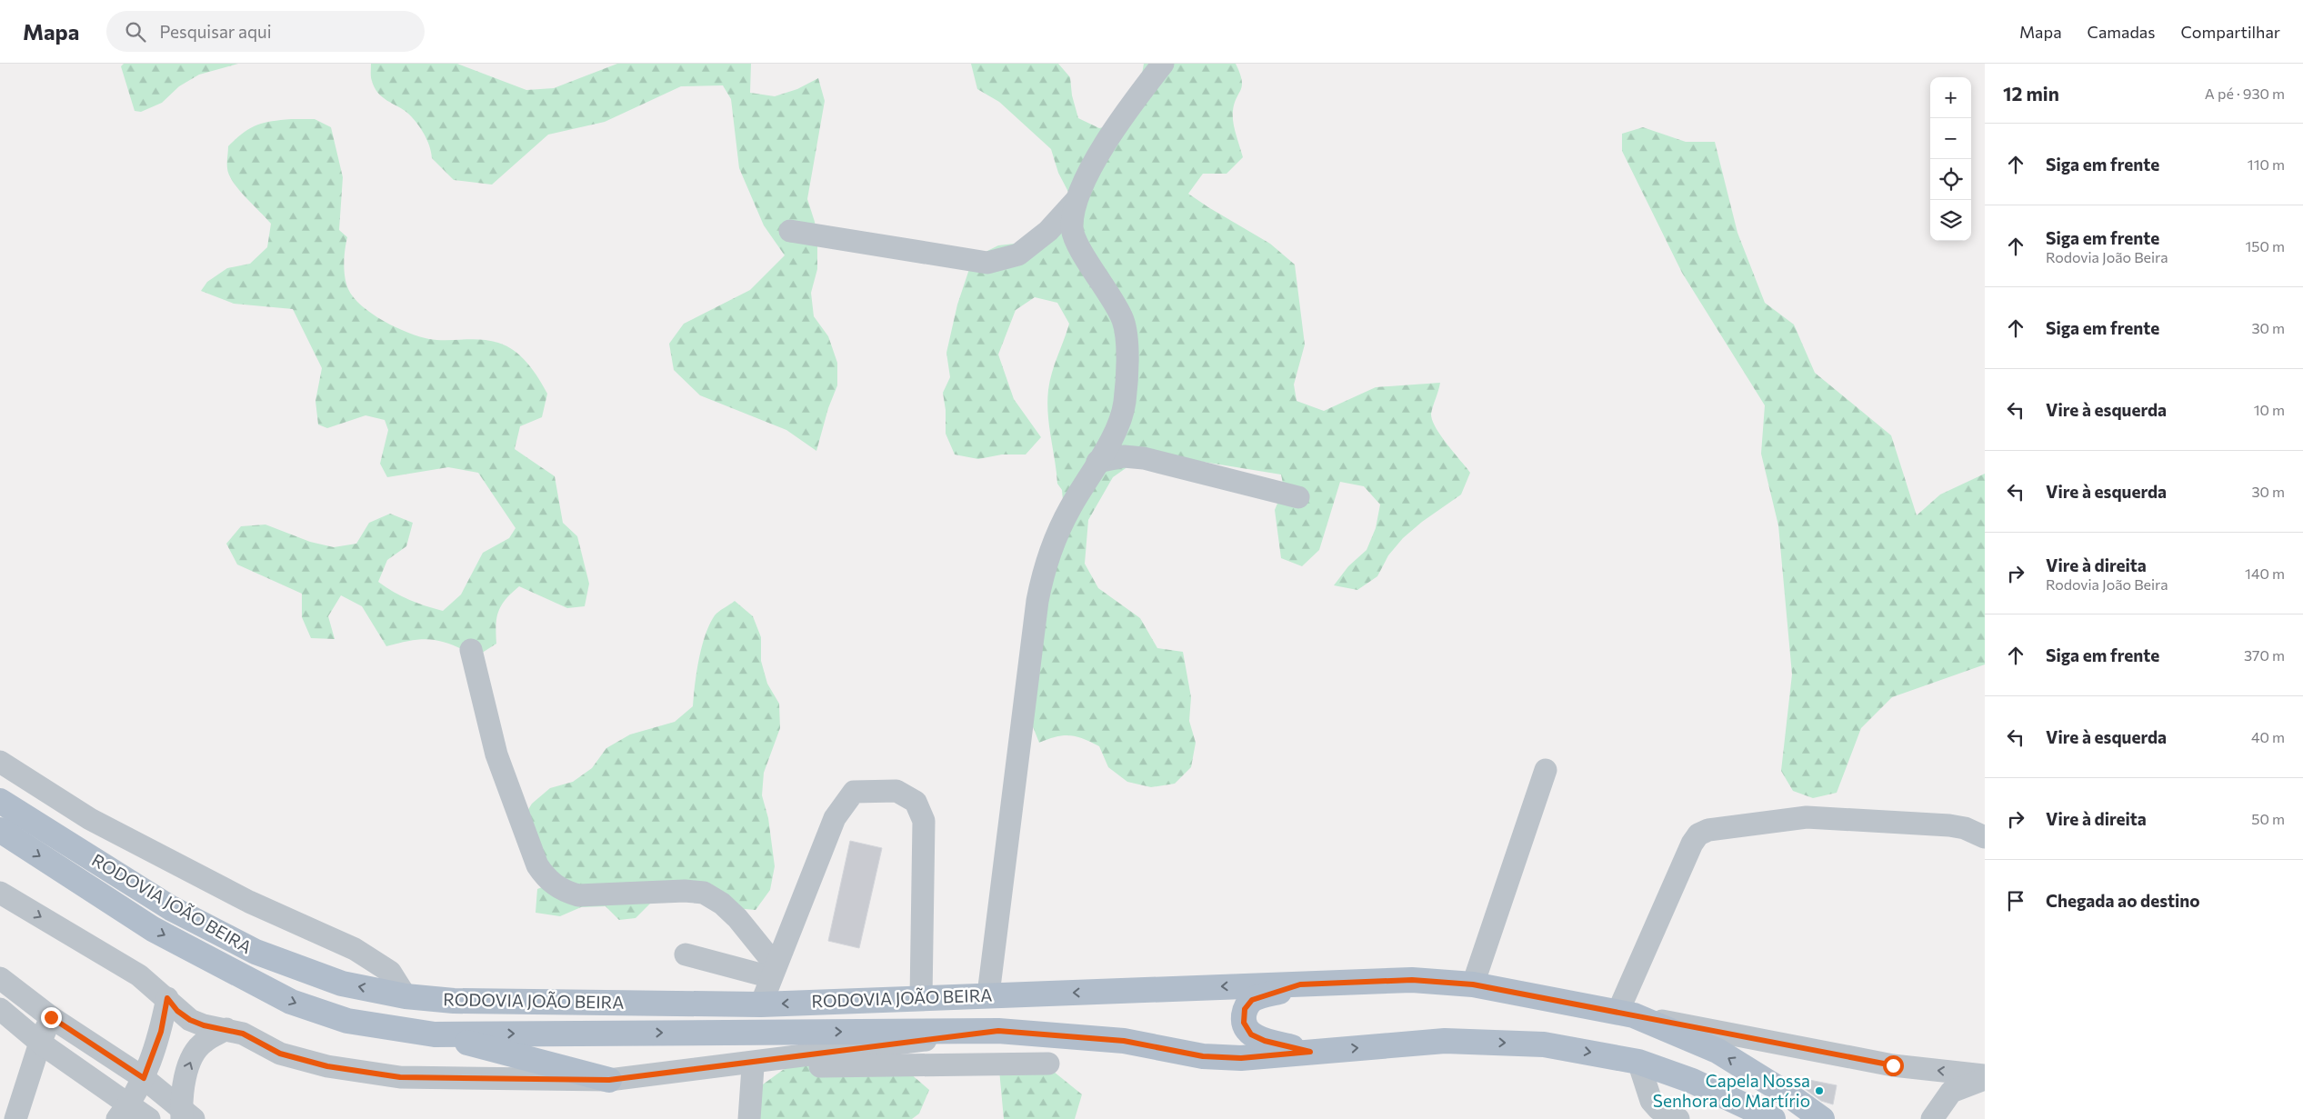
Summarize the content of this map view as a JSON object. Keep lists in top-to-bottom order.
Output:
{
  "streets": {
    "main road": ["RODOVIA JOÃO BEIRA"]
  },
  "places": ["Capela Nossa Senhora do Martírio"],
  "page": {
    "header": "Mapa",
    "search": "Pesquisar aqui",
    "nav": ["Mapa", "Camadas", "Compartilhar"],
    "heading": ["12 min", "A pé · 930 m"],
    "map_buttons": ["+", "−"],
    "list": [
      ["Siga em frente", "110 m"],
      ["Siga em frente", "Rodovia João Beira", "150 m"],
      ["Siga em frente", "30 m"],
      ["Vire à esquerda", "10 m"],
      ["Vire à esquerda", "30 m"],
      ["Vire à direita", "Rodovia João Beira", "140 m"],
      ["Siga em frente", "370 m"],
      ["Vire à esquerda", "40 m"],
      ["Vire à direita", "50 m"],
      "Chegada ao destino"
    ]
  }
}
